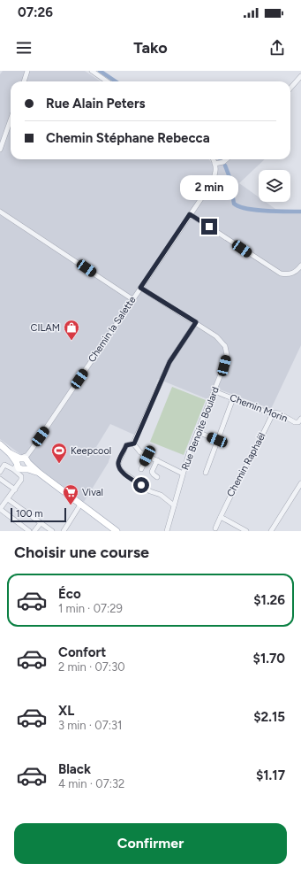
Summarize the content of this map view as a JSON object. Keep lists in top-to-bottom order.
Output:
{
  "streets": {
    "street": [
      "Chemin la Salette",
      "Chemin Morin",
      "Rue Benoite Boulard",
      "Chemin Raphaël"
    ]
  },
  "crossings": [
    ["Chemin Morin", "Rue Benoite Boulard"],
    ["Chemin Morin", "Chemin Raphaël"]
  ],
  "places": {
    "shop": ["CILAM"],
    "sports": ["Keepcool"],
    "supermarket": ["Vival"]
  },
  "scale_bar": "100 m",
  "page": {
    "status": "07:26",
    "header": "Tako",
    "banner": ["Rue Alain Peters", "Chemin Stéphane Rebecca"],
    "bubble": "2 min",
    "scale": "100 m",
    "heading": "Choisir une course",
    "list": [
      {
        "name": "Éco",
        "note": "1 min · 07:29",
        "value": "$1.26"
      },
      {
        "name": "Confort",
        "note": "2 min · 07:30",
        "value": "$1.70"
      },
      {
        "name": "XL",
        "note": "3 min · 07:31",
        "value": "$2.15"
      },
      {
        "name": "Black",
        "note": "4 min · 07:32",
        "value": "$1.17"
      }
    ],
    "buttons": "Confirmer"
  }
}
